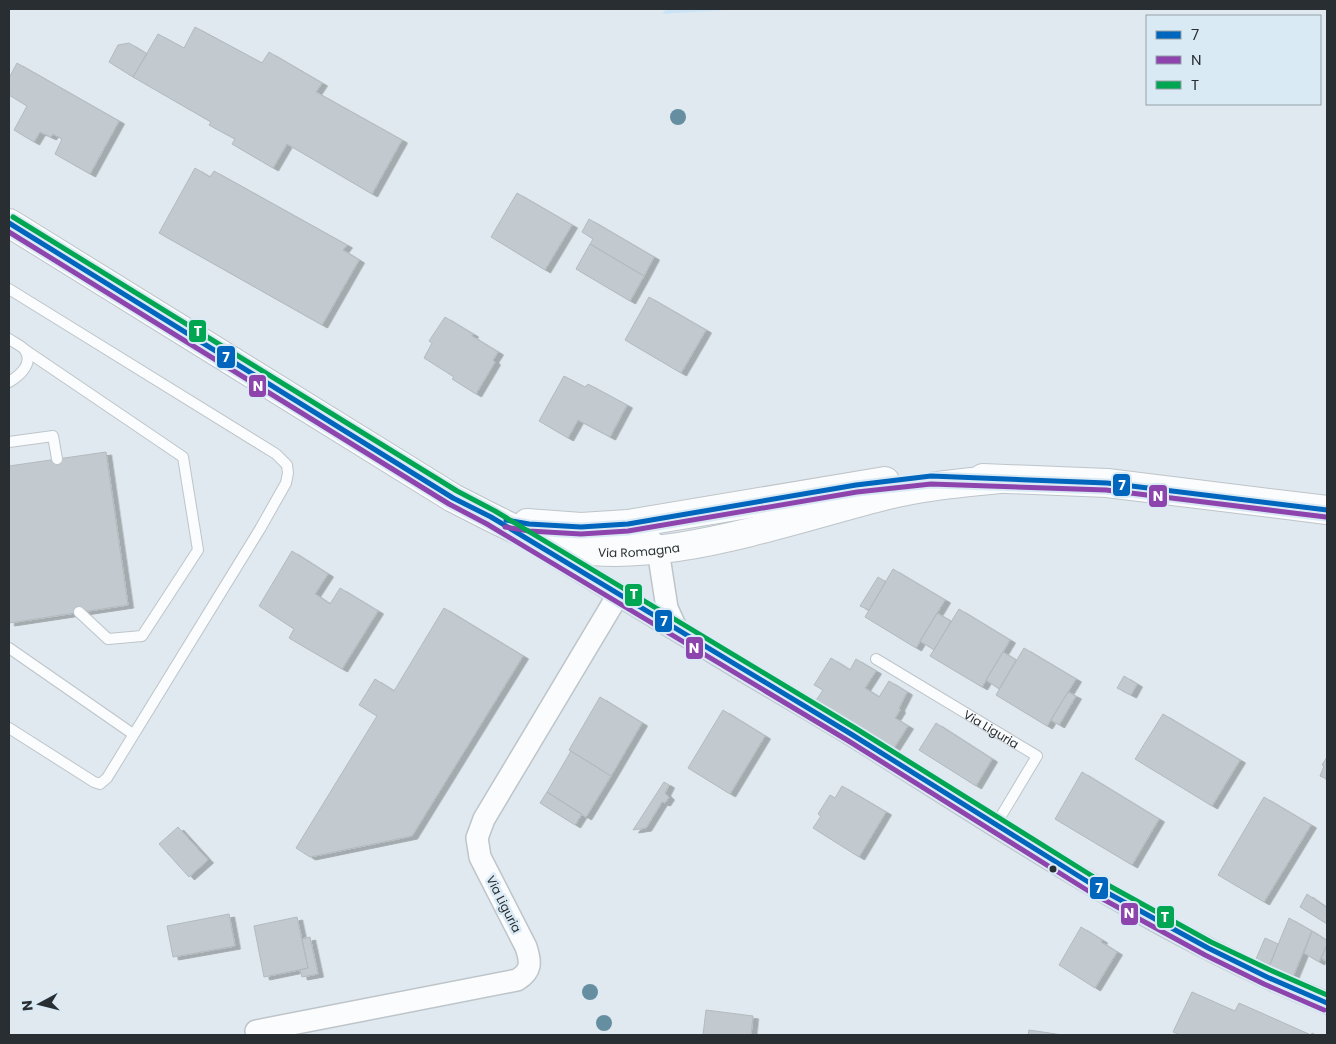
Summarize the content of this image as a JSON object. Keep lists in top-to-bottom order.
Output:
{
  "streets": {
    "main road": ["Via Romagna"],
    "street": ["Via Liguria"]
  },
  "lines": ["transit line T", "transit line 7", "transit line N"],
  "legend": ["7", "N", "T"],
  "north": "left"
}
